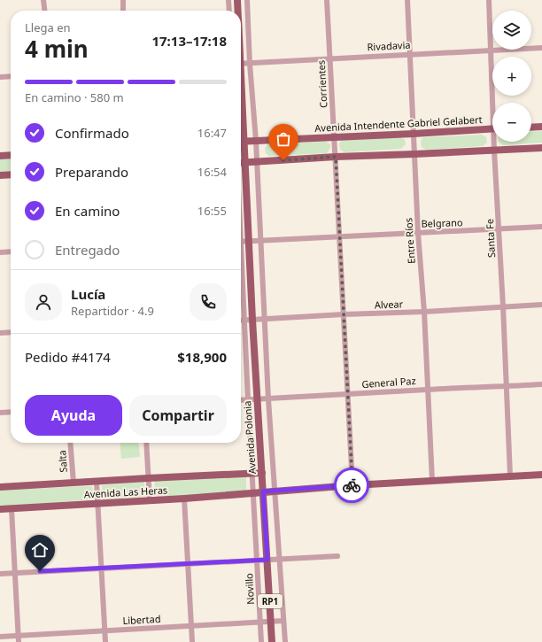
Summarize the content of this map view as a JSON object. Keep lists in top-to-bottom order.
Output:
{
  "streets": {
    "main road": [
      "Avenida Intendente Gabriel Gelabert",
      "Avenida Polonia",
      "Avenida Las Heras",
      "RP1"
    ],
    "street": [
      "Rivadavia",
      "Corrientes",
      "Belgrano",
      "Santa Fe",
      "Entre Ríos",
      "Alvear",
      "General Paz",
      "Salta",
      "Novillo",
      "Libertad"
    ]
  },
  "crossings": [
    ["Rivadavia", "Corrientes"],
    ["Rivadavia", "Santa Fe"],
    ["Rivadavia", "Entre Ríos"],
    ["Corrientes", "Avenida Intendente Gabriel Gelabert"],
    ["Corrientes", "Belgrano"],
    ["Corrientes", "Alvear"],
    ["Corrientes", "General Paz"],
    ["Corrientes", "Avenida Las Heras"],
    ["Avenida Intendente Gabriel Gelabert", "Entre Ríos"],
    ["Avenida Intendente Gabriel Gelabert", "Avenida Polonia"],
    ["Belgrano", "Santa Fe"],
    ["Belgrano", "Entre Ríos"],
    ["Belgrano", "Avenida Polonia"],
    ["Santa Fe", "Alvear"],
    ["Santa Fe", "General Paz"],
    ["Santa Fe", "Avenida Las Heras"],
    ["Entre Ríos", "Alvear"],
    ["Entre Ríos", "General Paz"],
    ["Entre Ríos", "Avenida Las Heras"],
    ["Alvear", "Avenida Polonia"],
    ["General Paz", "Avenida Polonia"],
    ["Avenida Polonia", "Avenida Las Heras"],
    ["Avenida Polonia", "Novillo"],
    ["Avenida Polonia", "RP1"],
    ["Salta", "Avenida Las Heras"],
    ["Avenida Las Heras", "Novillo"],
    ["Avenida Las Heras", "RP1"],
    ["Novillo", "Libertad"],
    ["RP1", "Libertad"]
  ],
  "page": {
    "map_buttons": ["+", "−"],
    "heading": ["4 min", "Llega en", "17:13–17:18"],
    "panel": [
      "Lucía",
      "Repartidor · 4.9",
      "Pedido #4174",
      "$18,900"
    ],
    "bar": "En camino · 580 m",
    "list": [
      ["Confirmado", "16:47"],
      ["Preparando", "16:54"],
      ["En camino", "16:55"],
      "Entregado"
    ],
    "buttons": ["Ayuda", "Compartir"]
  }
}
